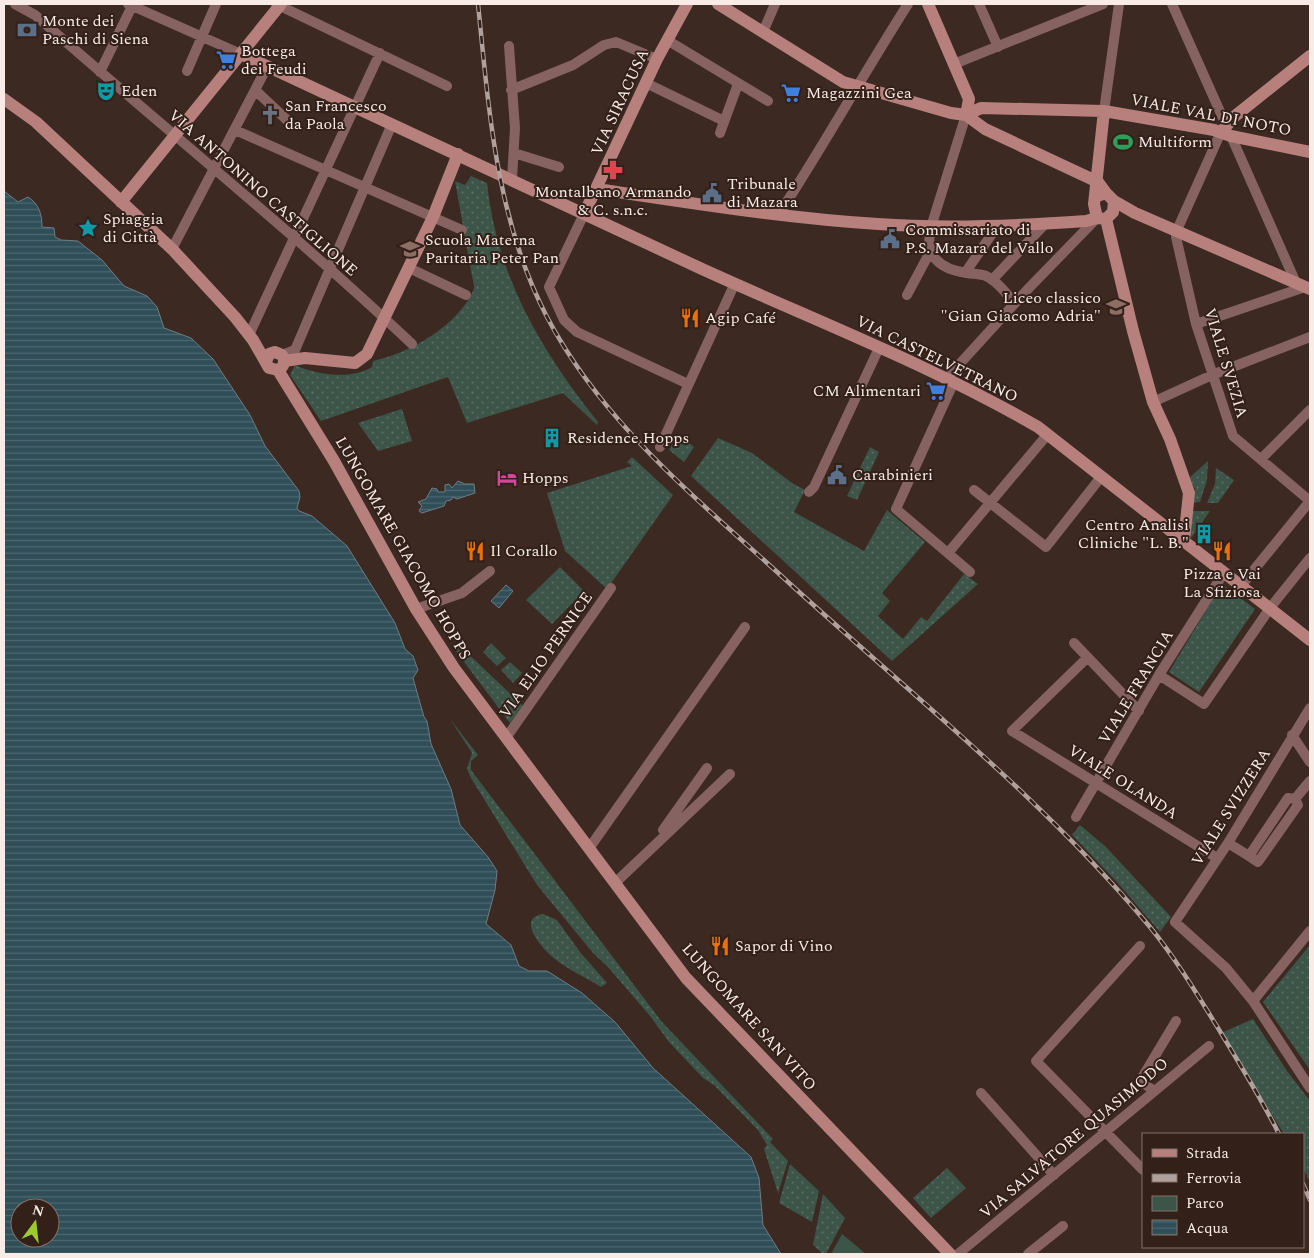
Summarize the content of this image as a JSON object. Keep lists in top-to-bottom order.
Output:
{
  "streets": {
    "main road": [
      "VIA SIRACUSA",
      "VIALE VAL DI NOTO",
      "VIA CASTELVETRANO",
      "LUNGOMARE GIACOMO HOPPS",
      "LUNGOMARE SAN VITO"
    ],
    "street": [
      "VIA ANTONINO CASTIGLIONE",
      "VIALE SVEZIA",
      "VIA ELIO PERNICE",
      "VIALE FRANCIA",
      "VIALE OLANDA",
      "VIALE SVIZZERA",
      "VIA SALVATORE QUASIMODO"
    ]
  },
  "crossings": [
    ["VIA SIRACUSA", "VIA CASTELVETRANO"],
    ["VIA CASTELVETRANO", "VIALE FRANCIA"],
    ["LUNGOMARE GIACOMO HOPPS", "VIA ELIO PERNICE"],
    ["LUNGOMARE GIACOMO HOPPS", "LUNGOMARE SAN VITO"],
    ["VIA ELIO PERNICE", "LUNGOMARE SAN VITO"],
    ["VIALE FRANCIA", "VIALE OLANDA"],
    ["VIALE OLANDA", "VIALE SVIZZERA"]
  ],
  "places": {
    "bank": ["Monte dei Paschi di Siena"],
    "supermarket": ["Bottega dei Feudi", "Magazzini Gea", "CM Alimentari"],
    "theatre": ["Eden"],
    "church": ["San Francesco da Paola"],
    "sports": ["Multiform"],
    "pharmacy": ["Montalbano Armando & C. s.n.c."],
    "public building": ["Tribunale di Mazara", "Commissariato di P.S. Mazara del Vallo", "Carabinieri"],
    "place": ["Spiaggia di Città"],
    "school or university": ["Scuola Materna Paritaria Peter Pan", "Liceo classico \"Gian Giacomo Adria\""],
    "restaurant": [
      "Agip Café",
      "Il Corallo",
      "Pizza e Vai La Sfiziosa",
      "Sapor di Vino"
    ],
    "building": ["Residence Hopps", "Centro Analisi Cliniche \"L. B.\""],
    "hotel": ["Hopps"]
  },
  "legend": [
    "Strada",
    "Ferrovia",
    "Parco",
    "Acqua"
  ],
  "north": "top"
}
